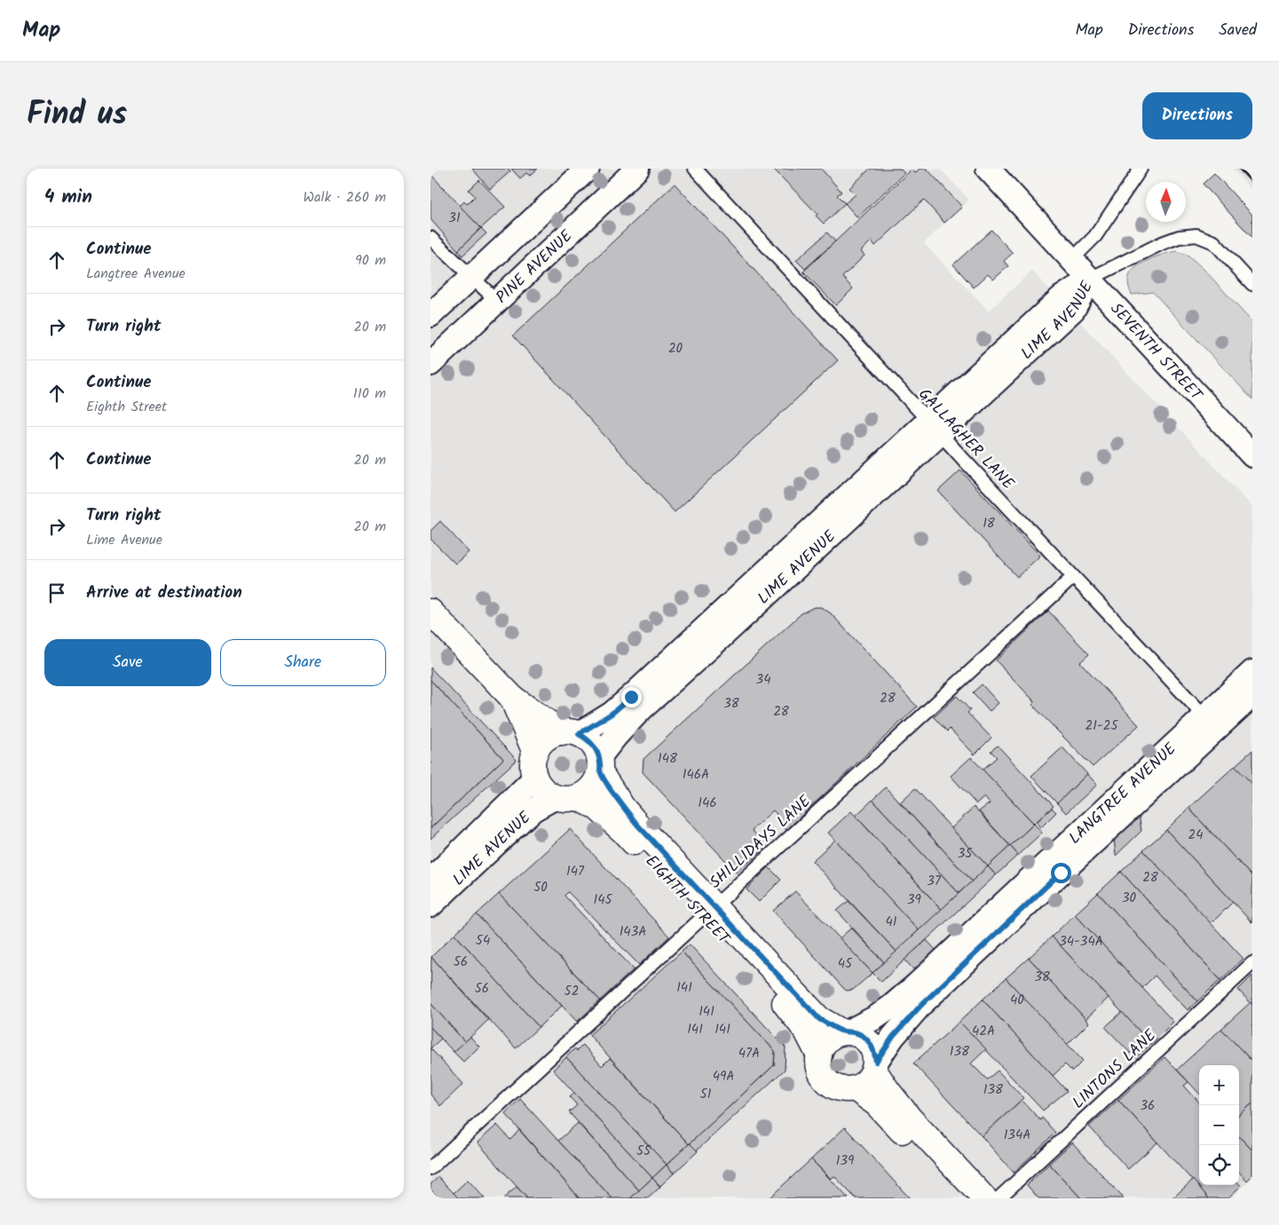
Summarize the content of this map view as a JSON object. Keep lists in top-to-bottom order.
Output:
{
  "streets": {
    "street": [
      "PINE AVENUE",
      "LIME AVENUE",
      "SEVENTH STREET",
      "LANGTREE AVENUE",
      "EIGHTH STREET"
    ],
    "lane": ["GALLAGHER LANE", "SHILLIDAYS LANE", "LINTONS LANE"]
  },
  "crossings": [
    ["LIME AVENUE", "SEVENTH STREET"],
    ["LIME AVENUE", "GALLAGHER LANE"],
    ["LIME AVENUE", "EIGHTH STREET"],
    ["GALLAGHER LANE", "LANGTREE AVENUE"],
    ["GALLAGHER LANE", "SHILLIDAYS LANE"],
    ["LANGTREE AVENUE", "EIGHTH STREET"],
    ["SHILLIDAYS LANE", "EIGHTH STREET"]
  ],
  "house_numbers": [
    "31",
    "20",
    "18",
    "34",
    "28",
    "38",
    "28",
    "21-25",
    "148",
    "146A",
    "146",
    "24",
    "35",
    "147",
    "28",
    "37",
    "50",
    "30",
    "145",
    "39",
    "41",
    "143A",
    "54",
    "34-34A",
    "56",
    "45",
    "38",
    "141",
    "56",
    "52",
    "40",
    "141",
    "141",
    "141",
    "42A",
    "138",
    "47A",
    "49A",
    "138",
    "51",
    "36",
    "134A",
    "55",
    "139"
  ],
  "north": "top",
  "page": {
    "header": "Map",
    "nav": ["Map", "Directions", "Saved"],
    "title": "Find us",
    "buttons": [
      "Directions",
      ["Save", "Share"]
    ],
    "heading": ["4 min", "Walk · 260 m"],
    "list": [
      ["Continue", "Langtree Avenue", "90 m"],
      ["Turn right", "20 m"],
      ["Continue", "Eighth Street", "110 m"],
      ["Continue", "20 m"],
      ["Turn right", "Lime Avenue", "20 m"],
      "Arrive at destination"
    ],
    "map_buttons": ["+", "−"]
  }
}
